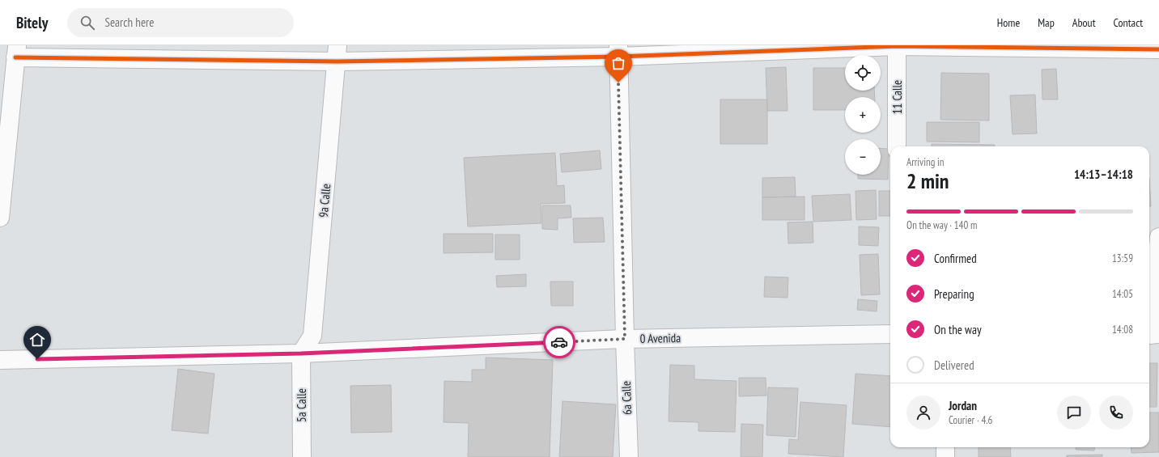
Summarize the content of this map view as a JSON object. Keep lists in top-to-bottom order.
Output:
{
  "streets": {
    "street": [
      "11 Calle",
      "9a Calle",
      "0 Avenida",
      "6a Calle",
      "5a Calle"
    ]
  },
  "crossings": [
    ["9a Calle", "0 Avenida"],
    ["9a Calle", "5a Calle"],
    ["0 Avenida", "6a Calle"],
    ["0 Avenida", "5a Calle"]
  ],
  "page": {
    "header": "Bitely",
    "search": "Search here",
    "nav": [
      "Home",
      "Map",
      "About",
      "Contact"
    ],
    "map_buttons": ["+", "−"],
    "heading": ["2 min", "Arriving in", "14:13–14:18"],
    "panel": ["Jordan", "Courier · 4.6"],
    "bar": "On the way · 140 m",
    "list": [
      ["Confirmed", "13:59"],
      ["Preparing", "14:05"],
      ["On the way", "14:08"],
      "Delivered"
    ]
  }
}
